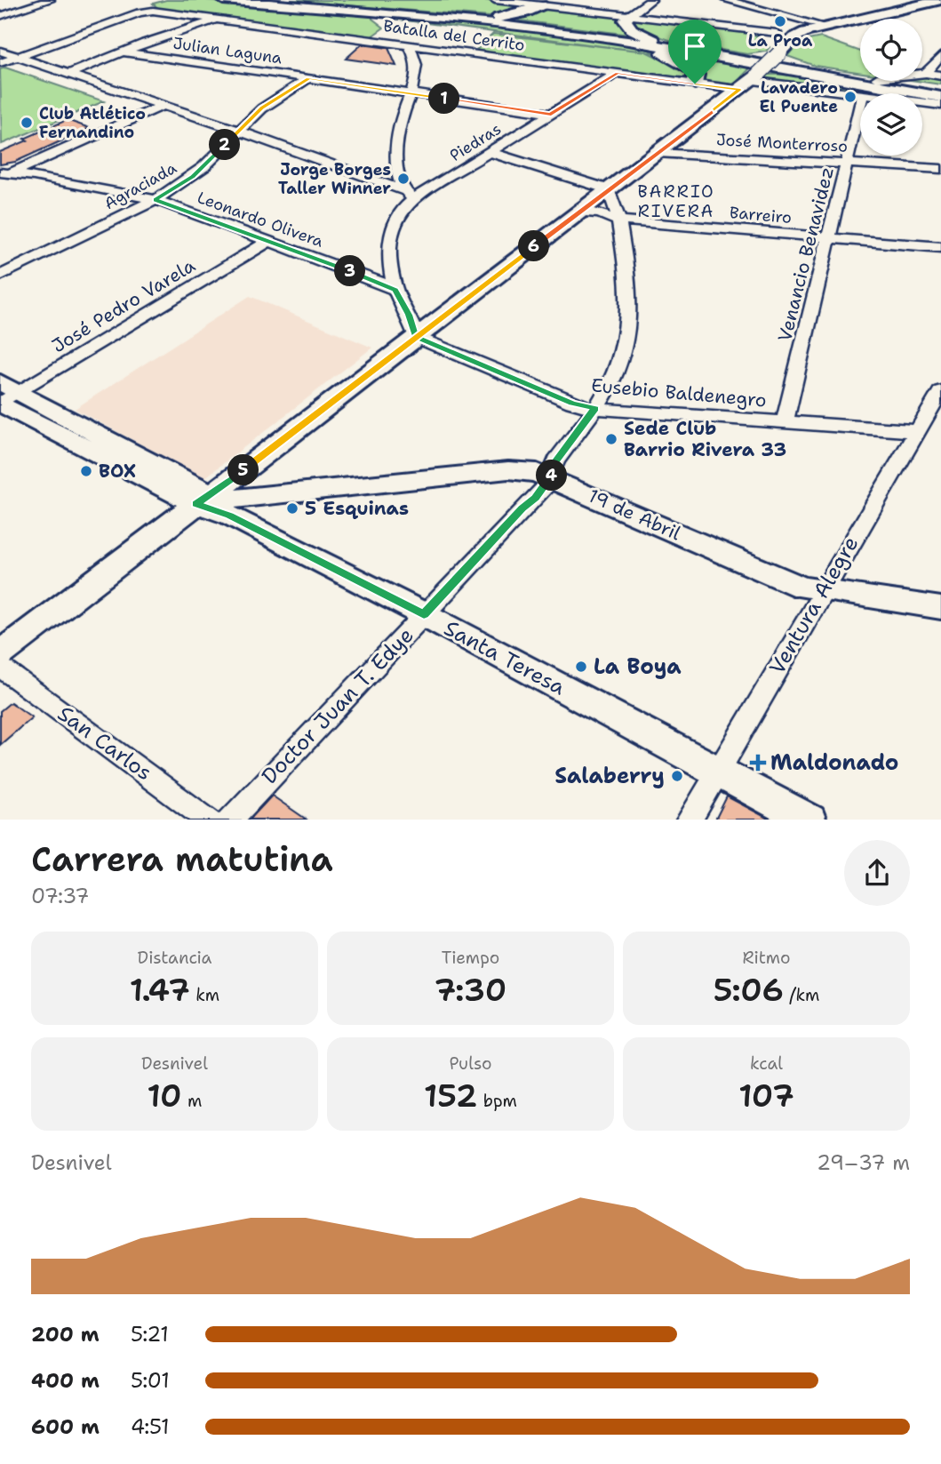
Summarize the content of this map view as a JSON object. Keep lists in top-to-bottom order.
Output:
{
  "streets": {
    "street": [
      "Batalla del Cerrito",
      "Julian Laguna",
      "Piedras",
      "José Monterroso",
      "Agraciada",
      "Barreiro",
      "Leonardo Olivera",
      "Venancio Benavidez",
      "José Pedro Varela",
      "Eusebio Baldenegro",
      "19 de Abril",
      "Ventura Alegre",
      "Santa Teresa",
      "Doctor Juan T. Edye",
      "San Carlos"
    ]
  },
  "crossings": [
    ["Batalla del Cerrito", "Piedras"],
    ["Julian Laguna", "Piedras"],
    ["Julian Laguna", "Agraciada"],
    ["Piedras", "Leonardo Olivera"],
    ["José Monterroso", "Venancio Benavidez"],
    ["Agraciada", "Leonardo Olivera"],
    ["Barreiro", "Venancio Benavidez"],
    ["Leonardo Olivera", "José Pedro Varela"],
    ["Venancio Benavidez", "Eusebio Baldenegro"],
    ["José Pedro Varela", "Santa Teresa"],
    ["Eusebio Baldenegro", "Ventura Alegre"],
    ["Eusebio Baldenegro", "Doctor Juan T. Edye"],
    ["19 de Abril", "Ventura Alegre"],
    ["19 de Abril", "Santa Teresa"],
    ["19 de Abril", "Doctor Juan T. Edye"],
    ["Ventura Alegre", "Santa Teresa"],
    ["Santa Teresa", "Doctor Juan T. Edye"]
  ],
  "districts": ["BARRIO RIVERA"],
  "places": {
    "other": [
      "La Proa",
      "Lavadero El Puente",
      "Club Atlético Fernandino",
      "Jorge Borges Taller Winner",
      "Sede Club Barrio Rivera 33",
      "BOX",
      "5 Esquinas",
      "La Boya",
      "Salaberry"
    ],
    "health": ["Maldonado"]
  },
  "page": {
    "pins": [
      "1",
      "2",
      "6",
      "3",
      "5",
      "4"
    ],
    "heading": ["Carrera matutina", "07:37"],
    "stats": [
      ["Distancia", "1.47 km"],
      ["Tiempo", "7:30"],
      ["Ritmo", "5:06 /km"],
      ["Desnivel", "10 m"],
      ["Pulso", "152 bpm"],
      ["kcal", "107"]
    ],
    "chart": ["Desnivel", "29–37 m"],
    "list": [
      {
        "name": "200 m",
        "note": "5:21"
      },
      {
        "name": "400 m",
        "note": "5:01"
      },
      {
        "name": "600 m",
        "note": "4:51"
      }
    ]
  }
}
